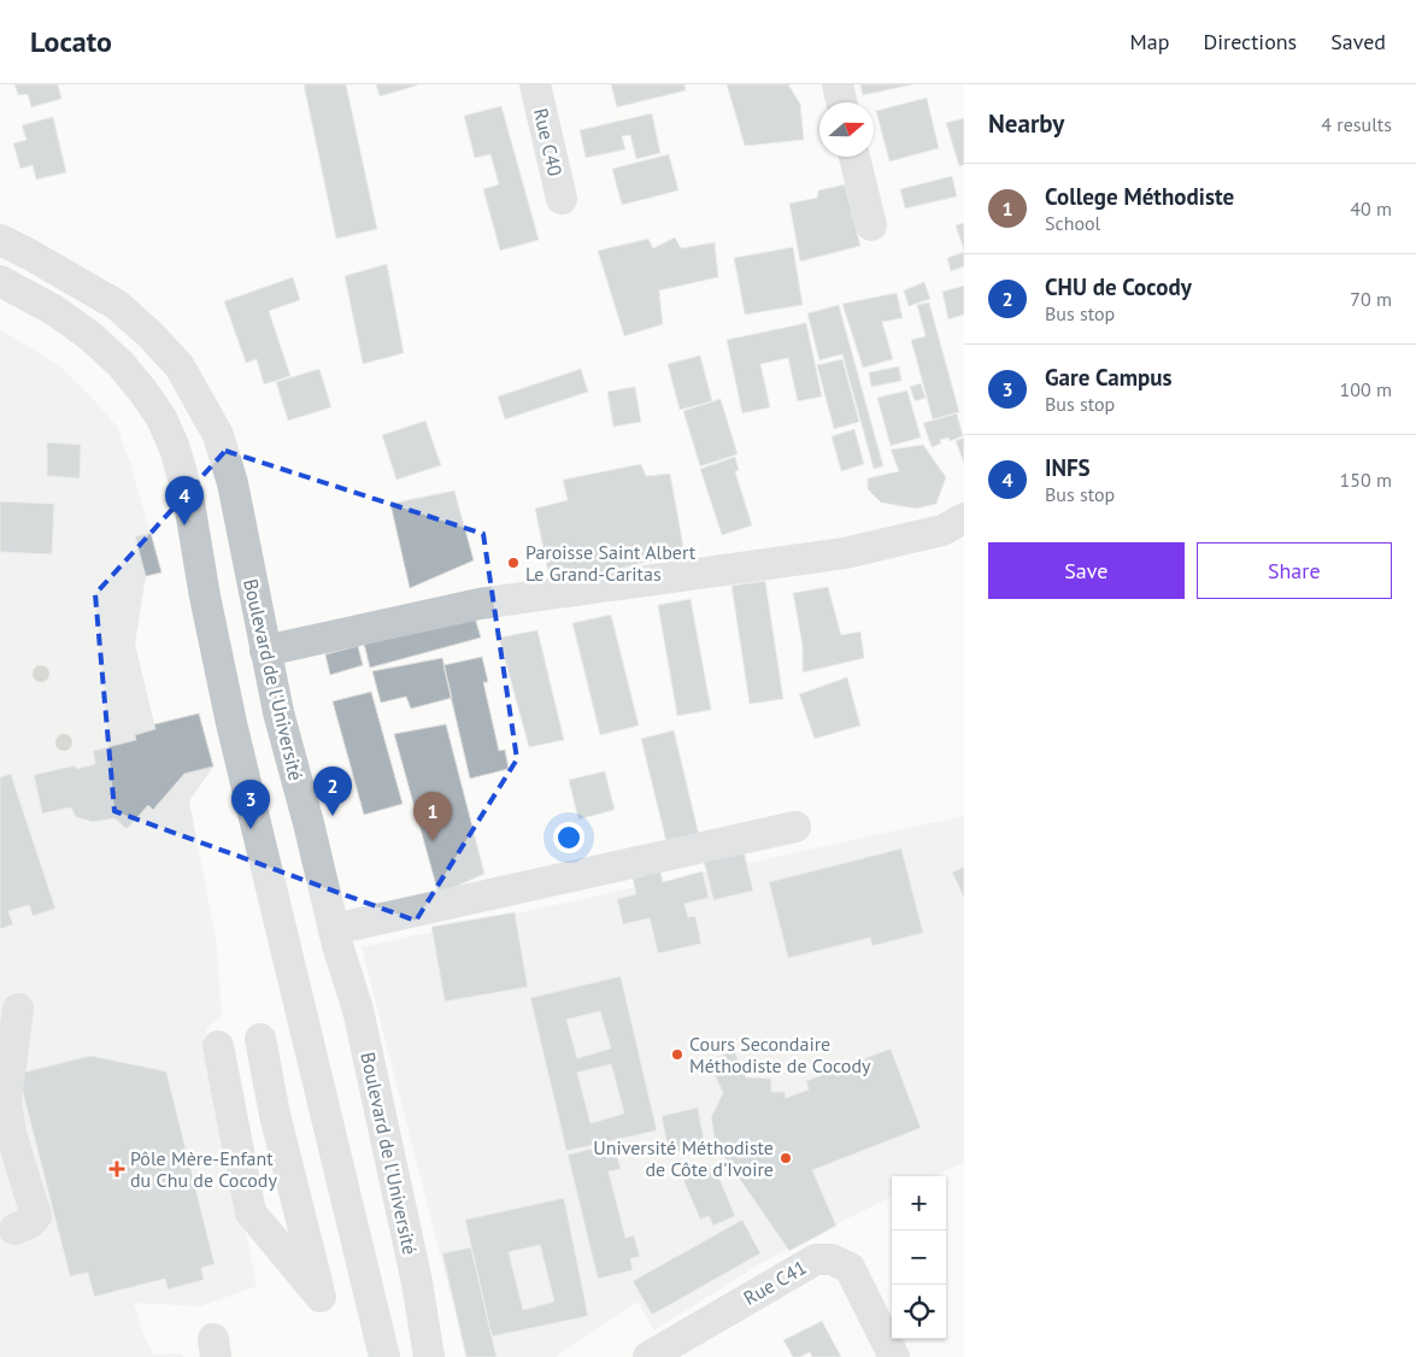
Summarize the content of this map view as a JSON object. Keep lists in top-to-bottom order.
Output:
{
  "streets": {
    "street": ["Rue C40", "Boulevard de l'Université", "Rue C41"]
  },
  "places": {
    "other": ["Paroisse Saint Albert Le Grand-Caritas", "Cours Secondaire Méthodiste de Cocody", "Université Méthodiste de Côte d'Ivoire"],
    "health": ["Pôle Mère-Enfant du Chu de Cocody"]
  },
  "north": "right",
  "page": {
    "header": "Locato",
    "nav": ["Map", "Directions", "Saved"],
    "heading": ["Nearby", "4 results"],
    "list": [
      {
        "mark": "1",
        "name": "College Méthodiste",
        "note": "School",
        "value": "40 m"
      },
      {
        "mark": "2",
        "name": "CHU de Cocody",
        "note": "Bus stop",
        "value": "70 m"
      },
      {
        "mark": "3",
        "name": "Gare Campus",
        "note": "Bus stop",
        "value": "100 m"
      },
      {
        "mark": "4",
        "name": "INFS",
        "note": "Bus stop",
        "value": "150 m"
      }
    ],
    "pins": [
      "4",
      "2",
      "3",
      "1"
    ],
    "buttons": ["Save", "Share"],
    "map_buttons": ["+", "−"]
  }
}
